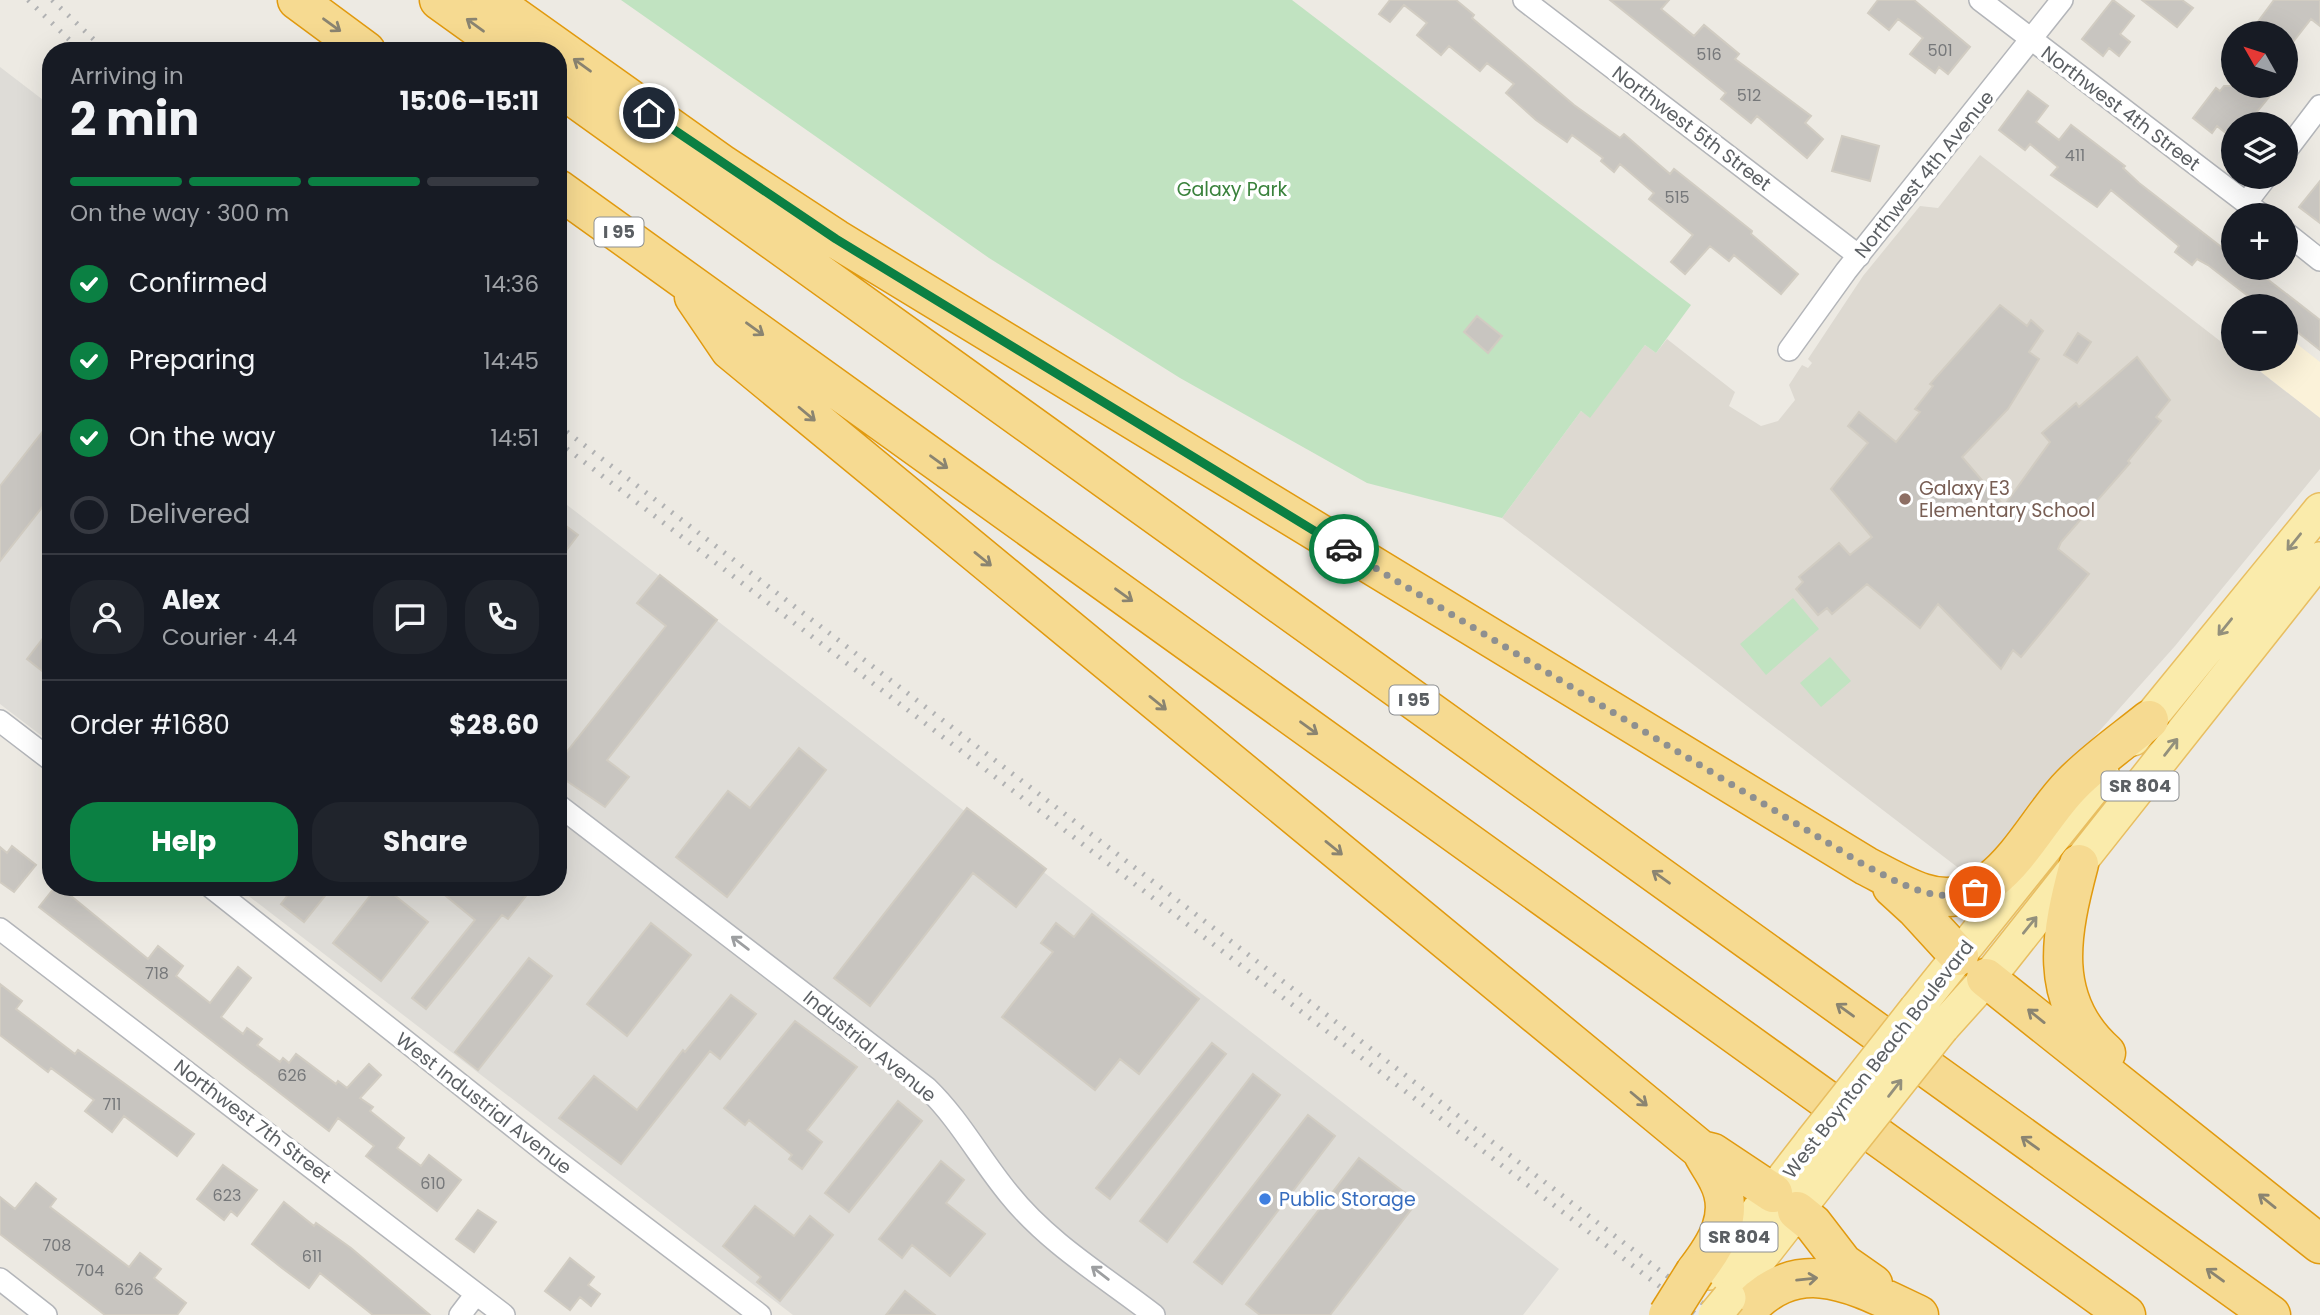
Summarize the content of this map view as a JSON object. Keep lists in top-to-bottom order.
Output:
{
  "streets": {
    "highway": ["I 95"],
    "main road": ["SR 804", "West Boynton Beach Boulevard"],
    "street": [
      "Northwest 4th Street",
      "Northwest 5th Street",
      "Northwest 4th Avenue",
      "Industrial Avenue",
      "West Industrial Avenue",
      "Northwest 7th Street"
    ]
  },
  "crossings": [
    ["Northwest 4th Street", "Northwest 4th Avenue"],
    ["Northwest 5th Street", "Northwest 4th Avenue"]
  ],
  "one_way": ["Industrial Avenue"],
  "parks": ["Galaxy Park"],
  "places": ["Galaxy E3 Elementary School", "Public Storage"],
  "house_numbers": [
    "501",
    "516",
    "512",
    "411",
    "515",
    "718",
    "626",
    "711",
    "610",
    "623",
    "708",
    "611",
    "704",
    "626"
  ],
  "north": "top left",
  "page": {
    "map_buttons": ["+", "−"],
    "heading": ["2 min", "Arriving in", "15:06–15:11"],
    "panel": [
      "Alex",
      "Courier · 4.4",
      "Order #1680",
      "$28.60"
    ],
    "bar": "On the way · 300 m",
    "list": [
      ["Confirmed", "14:36"],
      ["Preparing", "14:45"],
      ["On the way", "14:51"],
      "Delivered"
    ],
    "buttons": ["Help", "Share"]
  }
}
